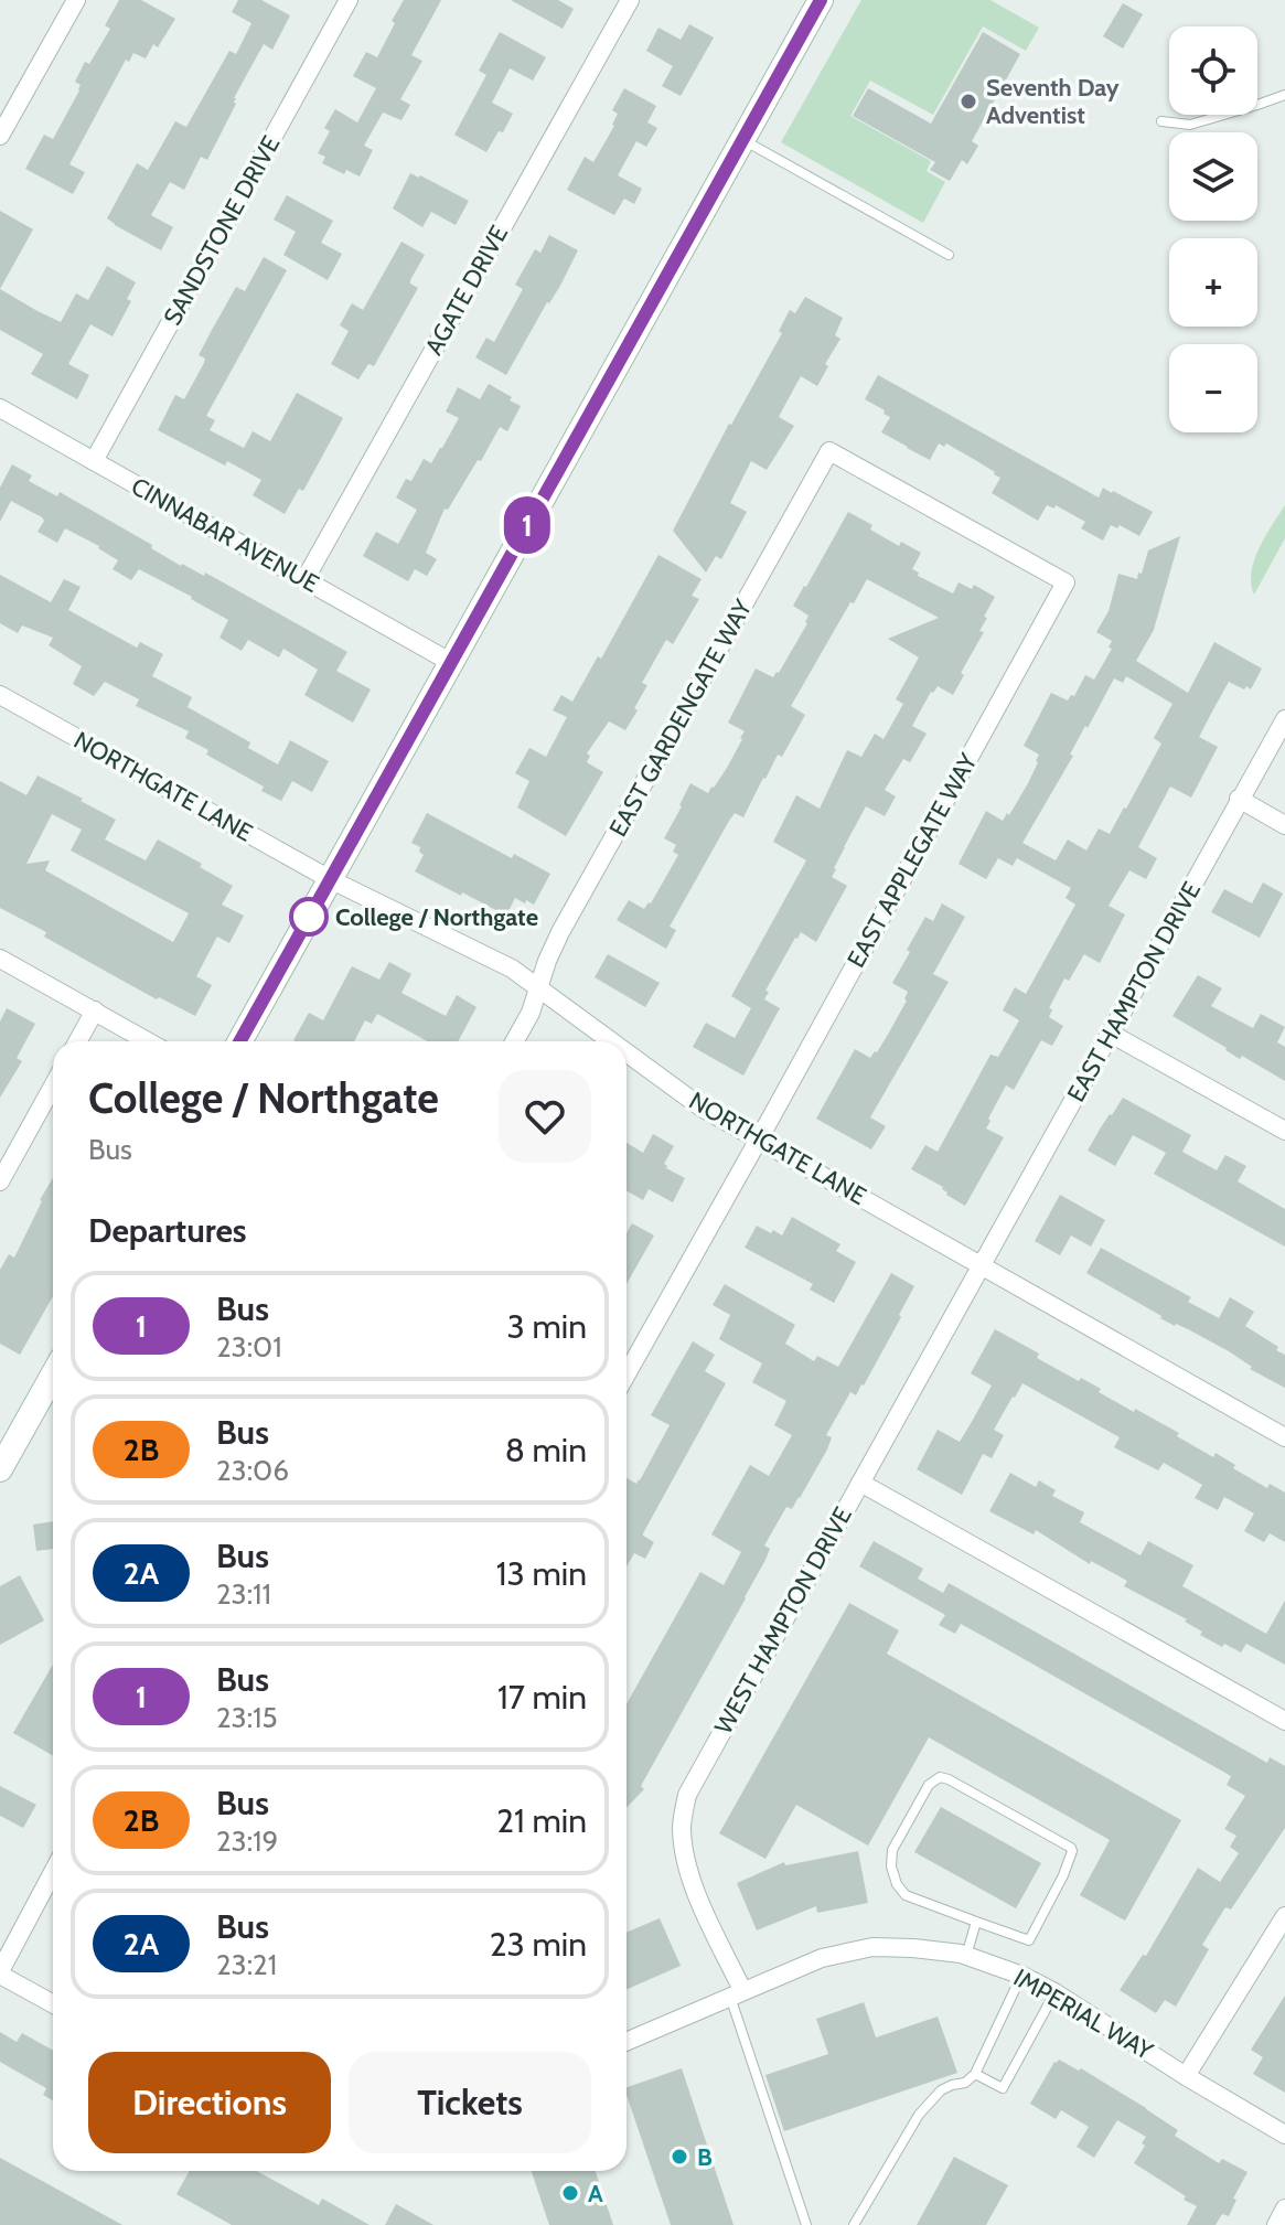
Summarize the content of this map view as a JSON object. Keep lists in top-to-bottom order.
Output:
{
  "streets": {
    "street": [
      "SANDSTONE DRIVE",
      "AGATE DRIVE",
      "CINNABAR AVENUE",
      "EAST GARDENGATE WAY",
      "NORTHGATE LANE",
      "EAST APPLEGATE WAY",
      "EAST HAMPTON DRIVE",
      "WEST HAMPTON DRIVE",
      "IMPERIAL WAY"
    ]
  },
  "crossings": [
    ["SANDSTONE DRIVE", "CINNABAR AVENUE"],
    ["AGATE DRIVE", "CINNABAR AVENUE"],
    ["EAST GARDENGATE WAY", "NORTHGATE LANE"],
    ["EAST GARDENGATE WAY", "EAST APPLEGATE WAY"],
    ["NORTHGATE LANE", "EAST APPLEGATE WAY"],
    ["NORTHGATE LANE", "EAST HAMPTON DRIVE"],
    ["NORTHGATE LANE", "WEST HAMPTON DRIVE"],
    ["EAST HAMPTON DRIVE", "WEST HAMPTON DRIVE"],
    ["WEST HAMPTON DRIVE", "IMPERIAL WAY"]
  ],
  "places": [
    "Seventh Day Adventist",
    "College / Northgate",
    "B",
    "A"
  ],
  "lines": ["bus line 1"],
  "page": {
    "on_map": "1",
    "map_buttons": ["+", "−"],
    "heading": [
      ["College / Northgate", "Bus"],
      "Departures"
    ],
    "list": [
      {
        "mark": "1",
        "name": "Bus",
        "note": "23:01",
        "value": "3 min"
      },
      {
        "mark": "2B",
        "name": "Bus",
        "note": "23:06",
        "value": "8 min"
      },
      {
        "mark": "2A",
        "name": "Bus",
        "note": "23:11",
        "value": "13 min"
      },
      {
        "mark": "1",
        "name": "Bus",
        "note": "23:15",
        "value": "17 min"
      },
      {
        "mark": "2B",
        "name": "Bus",
        "note": "23:19",
        "value": "21 min"
      },
      {
        "mark": "2A",
        "name": "Bus",
        "note": "23:21",
        "value": "23 min"
      }
    ],
    "buttons": ["Directions", "Tickets"]
  }
}
